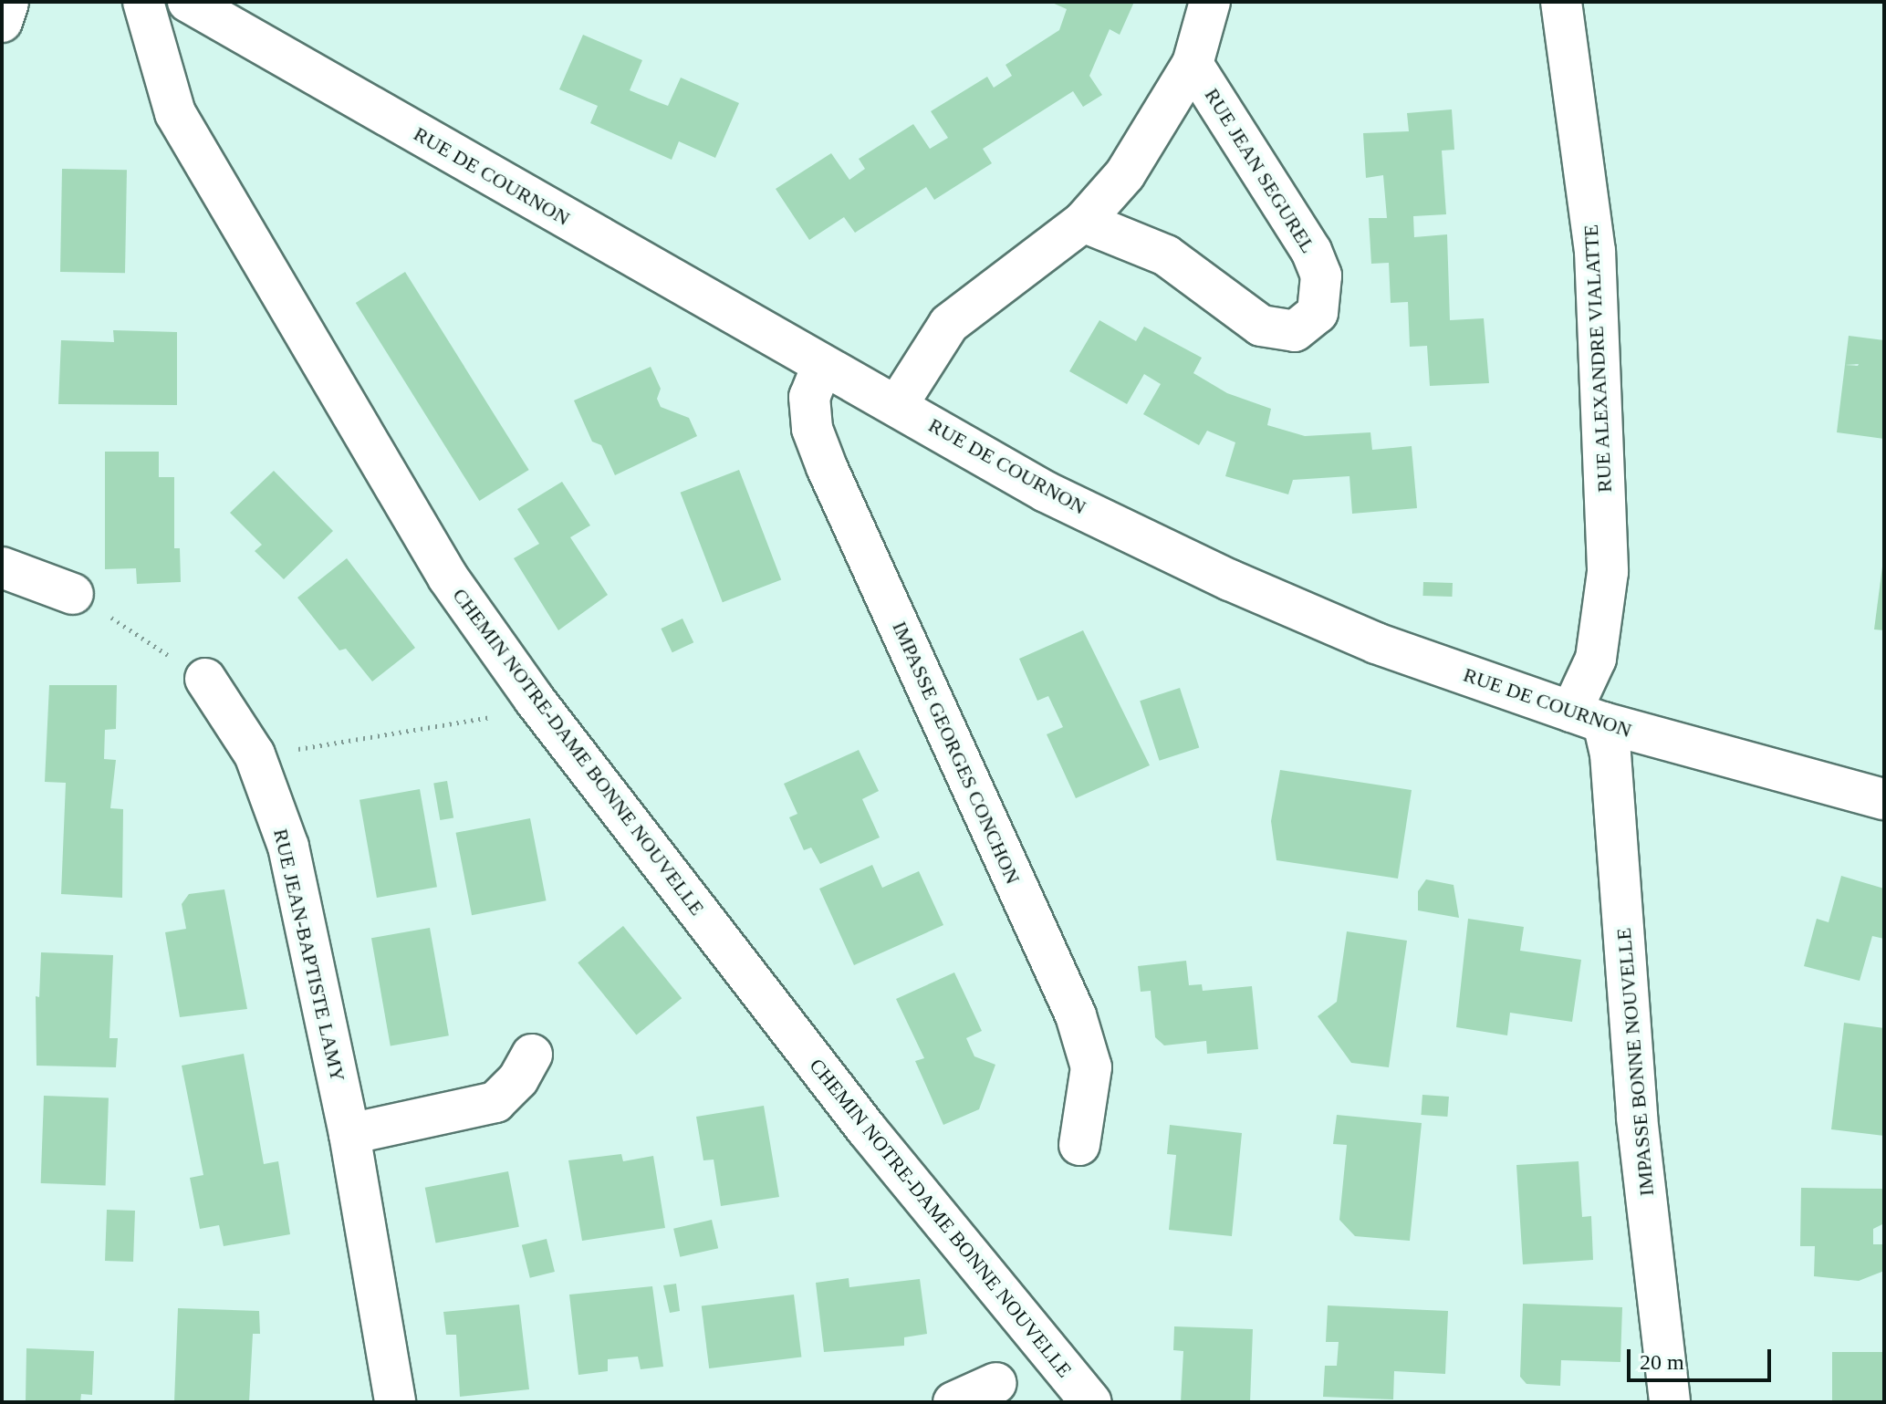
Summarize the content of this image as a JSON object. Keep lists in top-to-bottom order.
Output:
{
  "streets": {
    "street": [
      "RUE JEAN SEGUREL",
      "RUE DE COURNON",
      "RUE ALEXANDRE VIALATTE",
      "CHEMIN NOTRE-DAME BONNE NOUVELLE",
      "IMPASSE GEORGES CONCHON",
      "RUE JEAN-BAPTISTE LAMY",
      "IMPASSE BONNE NOUVELLE"
    ]
  },
  "crossings": [
    ["RUE JEAN SEGUREL", "RUE DE COURNON"],
    ["RUE DE COURNON", "RUE ALEXANDRE VIALATTE"],
    ["RUE DE COURNON", "IMPASSE GEORGES CONCHON"],
    ["RUE DE COURNON", "IMPASSE BONNE NOUVELLE"],
    ["RUE ALEXANDRE VIALATTE", "IMPASSE BONNE NOUVELLE"]
  ],
  "scale_bar": "20 m"
}
